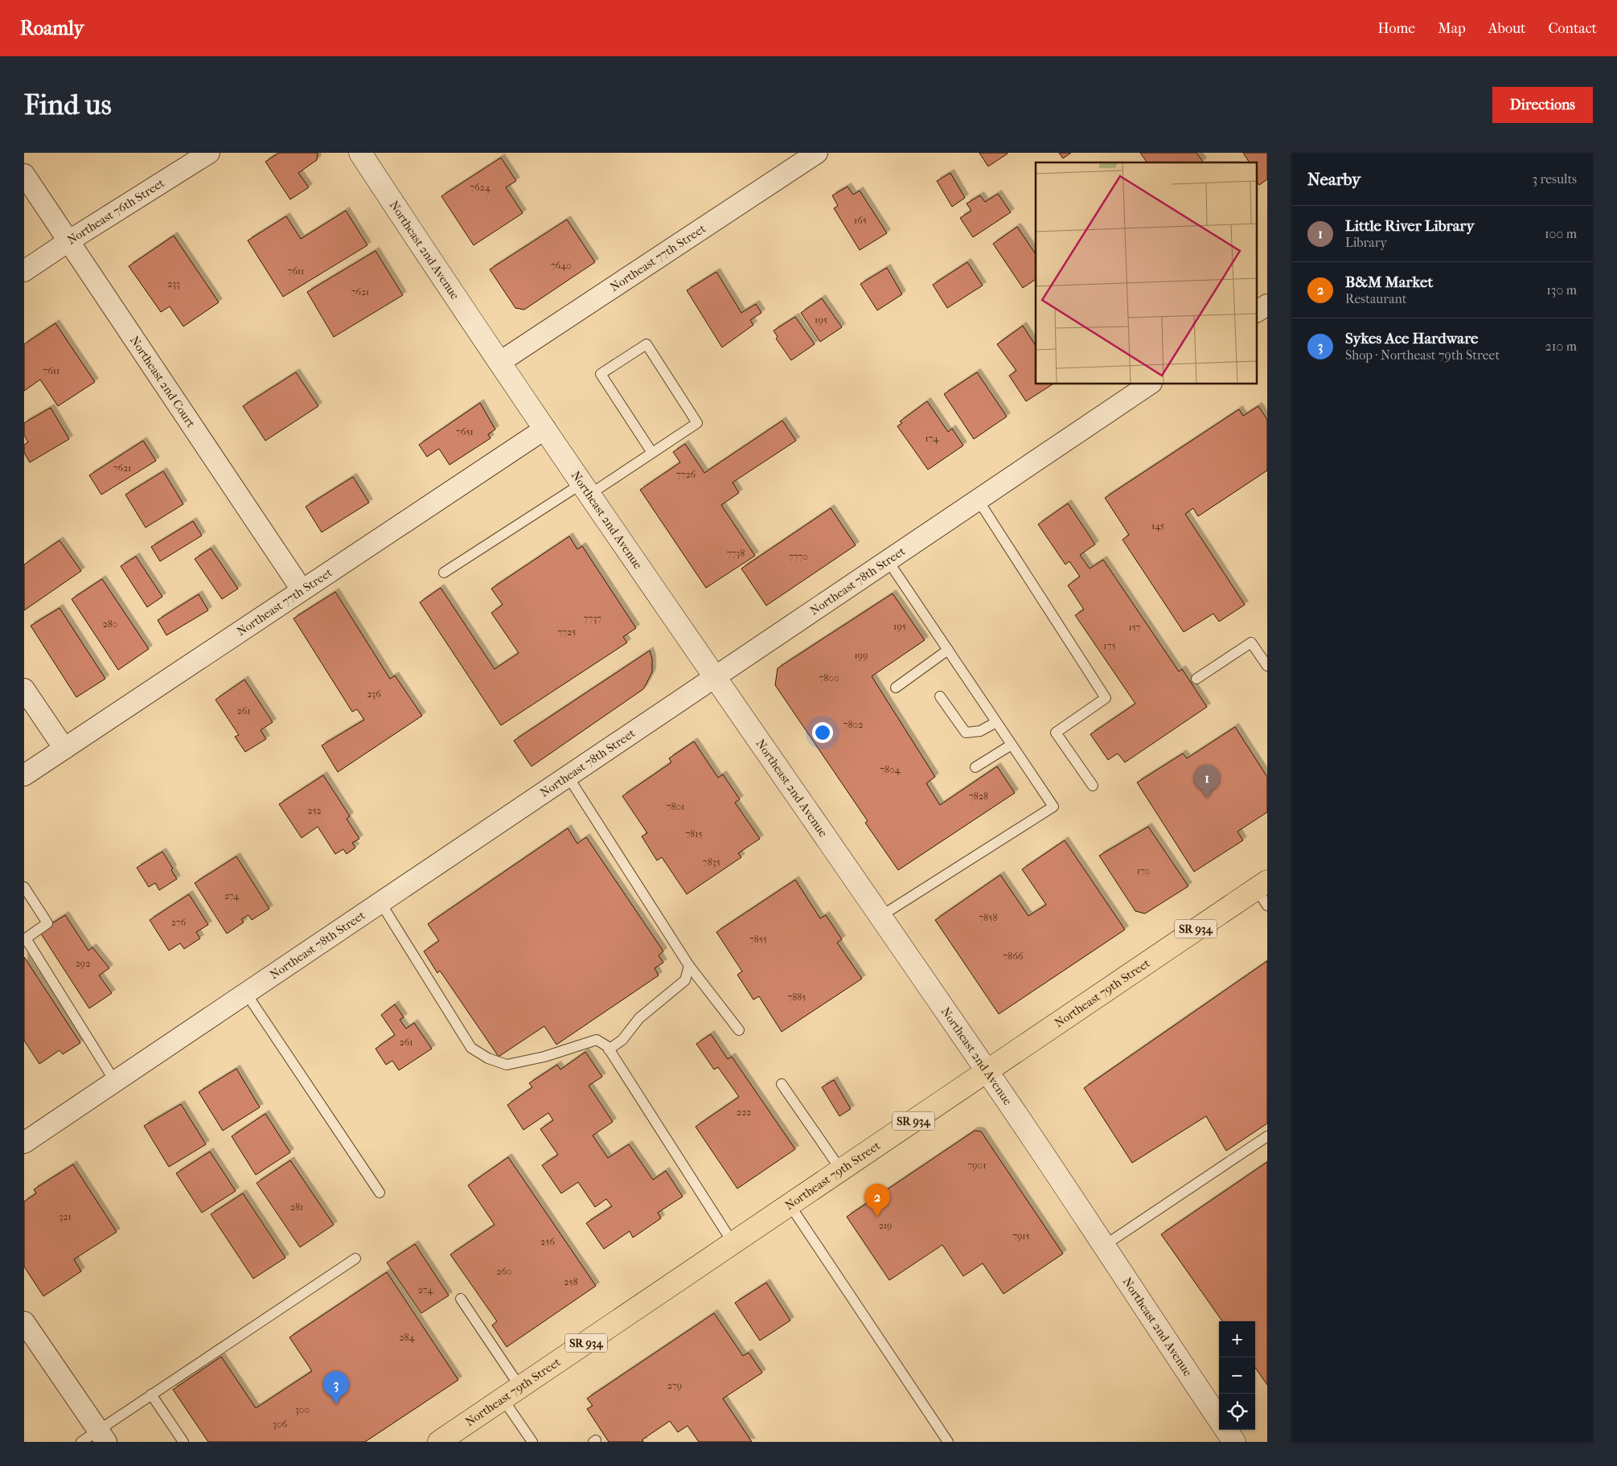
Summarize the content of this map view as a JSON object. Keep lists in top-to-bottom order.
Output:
{
  "streets": {
    "main road": ["Northeast 2nd Avenue", "SR 934", "Northeast 79th Street"],
    "street": [
      "Northeast 76th Street",
      "Northeast 77th Street",
      "Northeast 2nd Court",
      "Northeast 78th Street"
    ]
  },
  "crossings": [
    ["Northeast 76th Street", "Northeast 2nd Court"],
    ["Northeast 2nd Avenue", "Northeast 77th Street"],
    ["Northeast 2nd Avenue", "Northeast 78th Street"],
    ["Northeast 2nd Avenue", "Northeast 79th Street"],
    ["Northeast 77th Street", "Northeast 2nd Court"]
  ],
  "house_numbers": [
    "7624",
    "165",
    "7640",
    "7611",
    "233",
    "7621",
    "195",
    "7611",
    "7651",
    "174",
    "7621",
    "7726",
    "145",
    "7738",
    "7770",
    "7737",
    "280",
    "195",
    "157",
    "7725",
    "175",
    "199",
    "7800",
    "236",
    "261",
    "7802",
    "7804",
    "7828",
    "7801",
    "252",
    "7815",
    "7835",
    "170",
    "274",
    "7858",
    "276",
    "7855",
    "7866",
    "292",
    "7885",
    "261",
    "222",
    "7901",
    "281",
    "321",
    "219",
    "7915",
    "256",
    "260",
    "258",
    "274",
    "284",
    "279",
    "300",
    "306"
  ],
  "page": {
    "header": "Roamly",
    "nav": [
      "Home",
      "Map",
      "About",
      "Contact"
    ],
    "buttons": "Directions",
    "title": "Find us",
    "heading": ["Nearby", "3 results"],
    "list": [
      {
        "mark": "1",
        "name": "Little River Library",
        "note": "Library",
        "value": "100 m"
      },
      {
        "mark": "2",
        "name": "B&M Market",
        "note": "Restaurant",
        "value": "130 m"
      },
      {
        "mark": "3",
        "name": "Sykes Ace Hardware",
        "note": "Shop · Northeast 79th Street",
        "value": "210 m"
      }
    ],
    "pins": ["1", "2", "3"],
    "map_buttons": ["+", "−"]
  }
}
